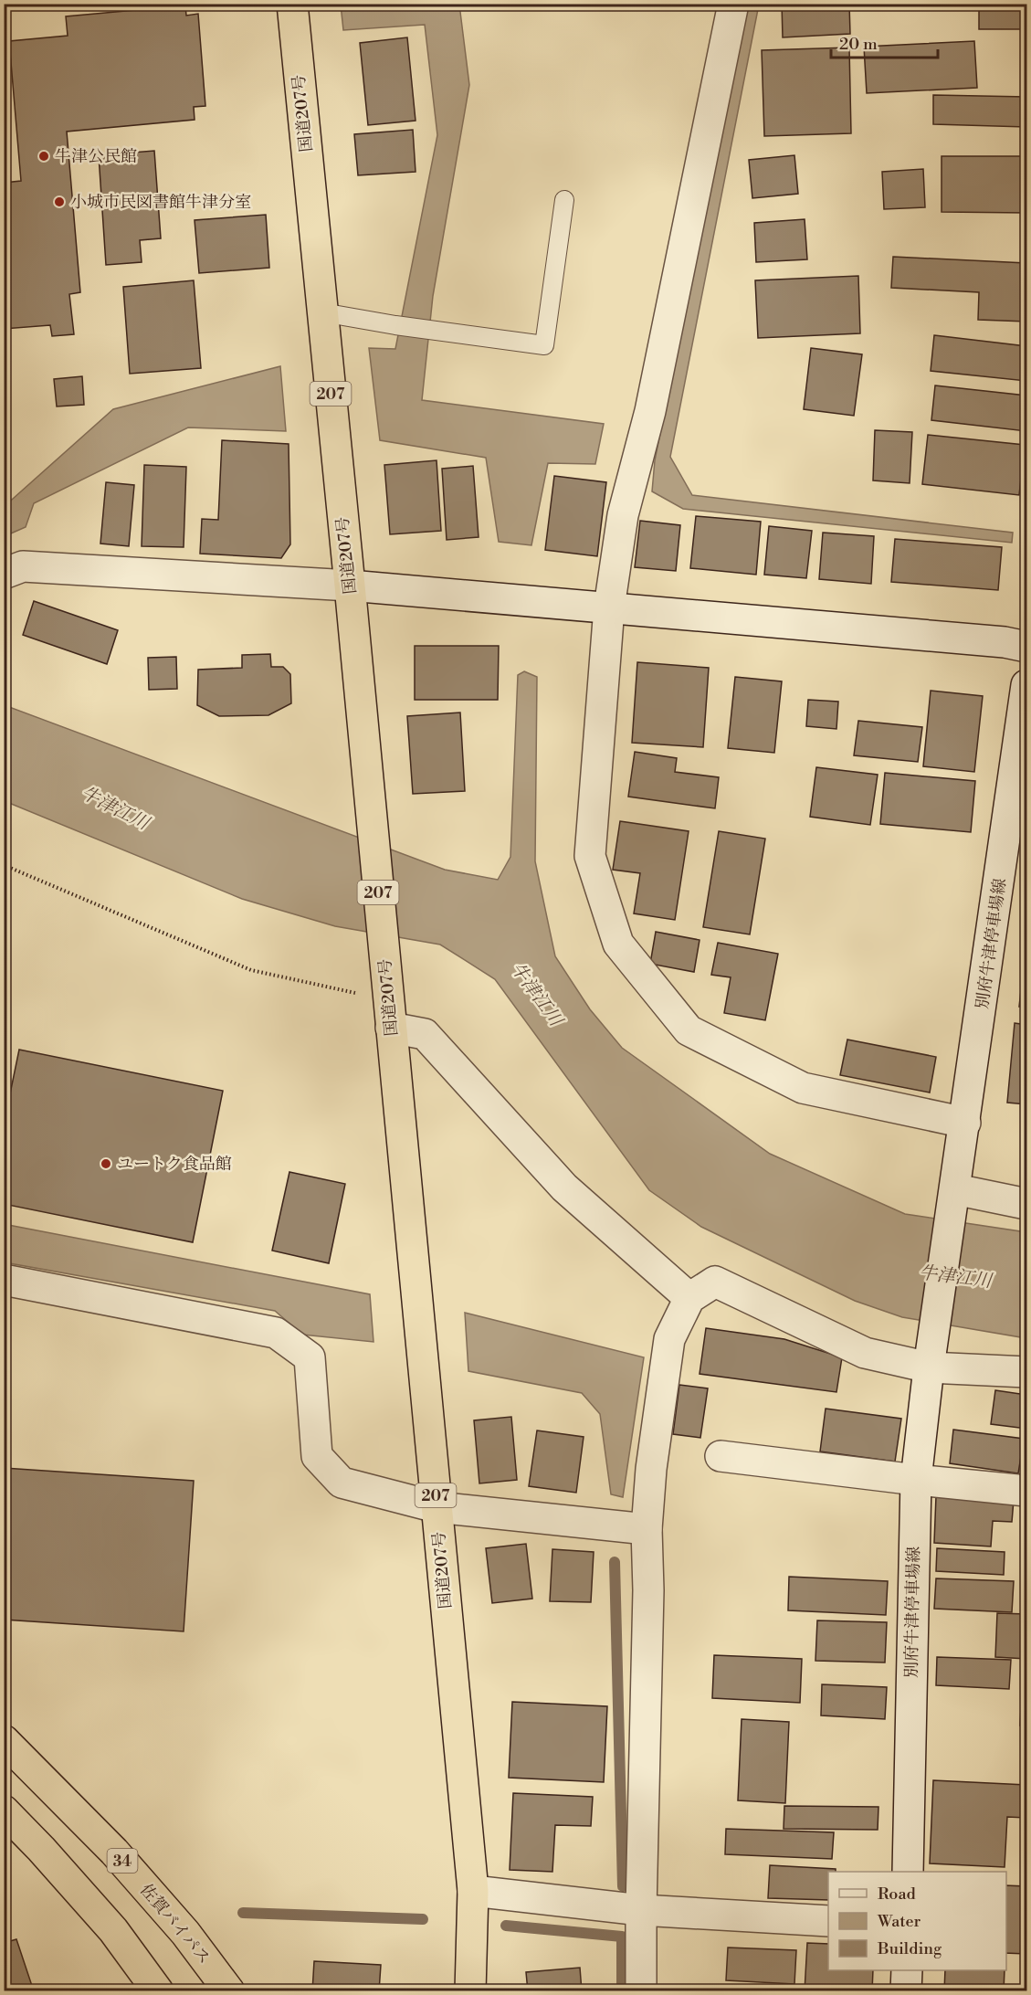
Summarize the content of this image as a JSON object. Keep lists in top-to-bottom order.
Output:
{
  "streets": {
    "highway": [
      "国道207号",
      "207",
      "34",
      "佐賀バイパス"
    ],
    "street": ["別府牛津停車場線"]
  },
  "water": ["牛津江川"],
  "places": ["牛津公民館", "小城市民図書館牛津分室", "ユートク食品館"],
  "legend": ["Road", "Water", "Building"],
  "scale_bar": "20 m"
}
